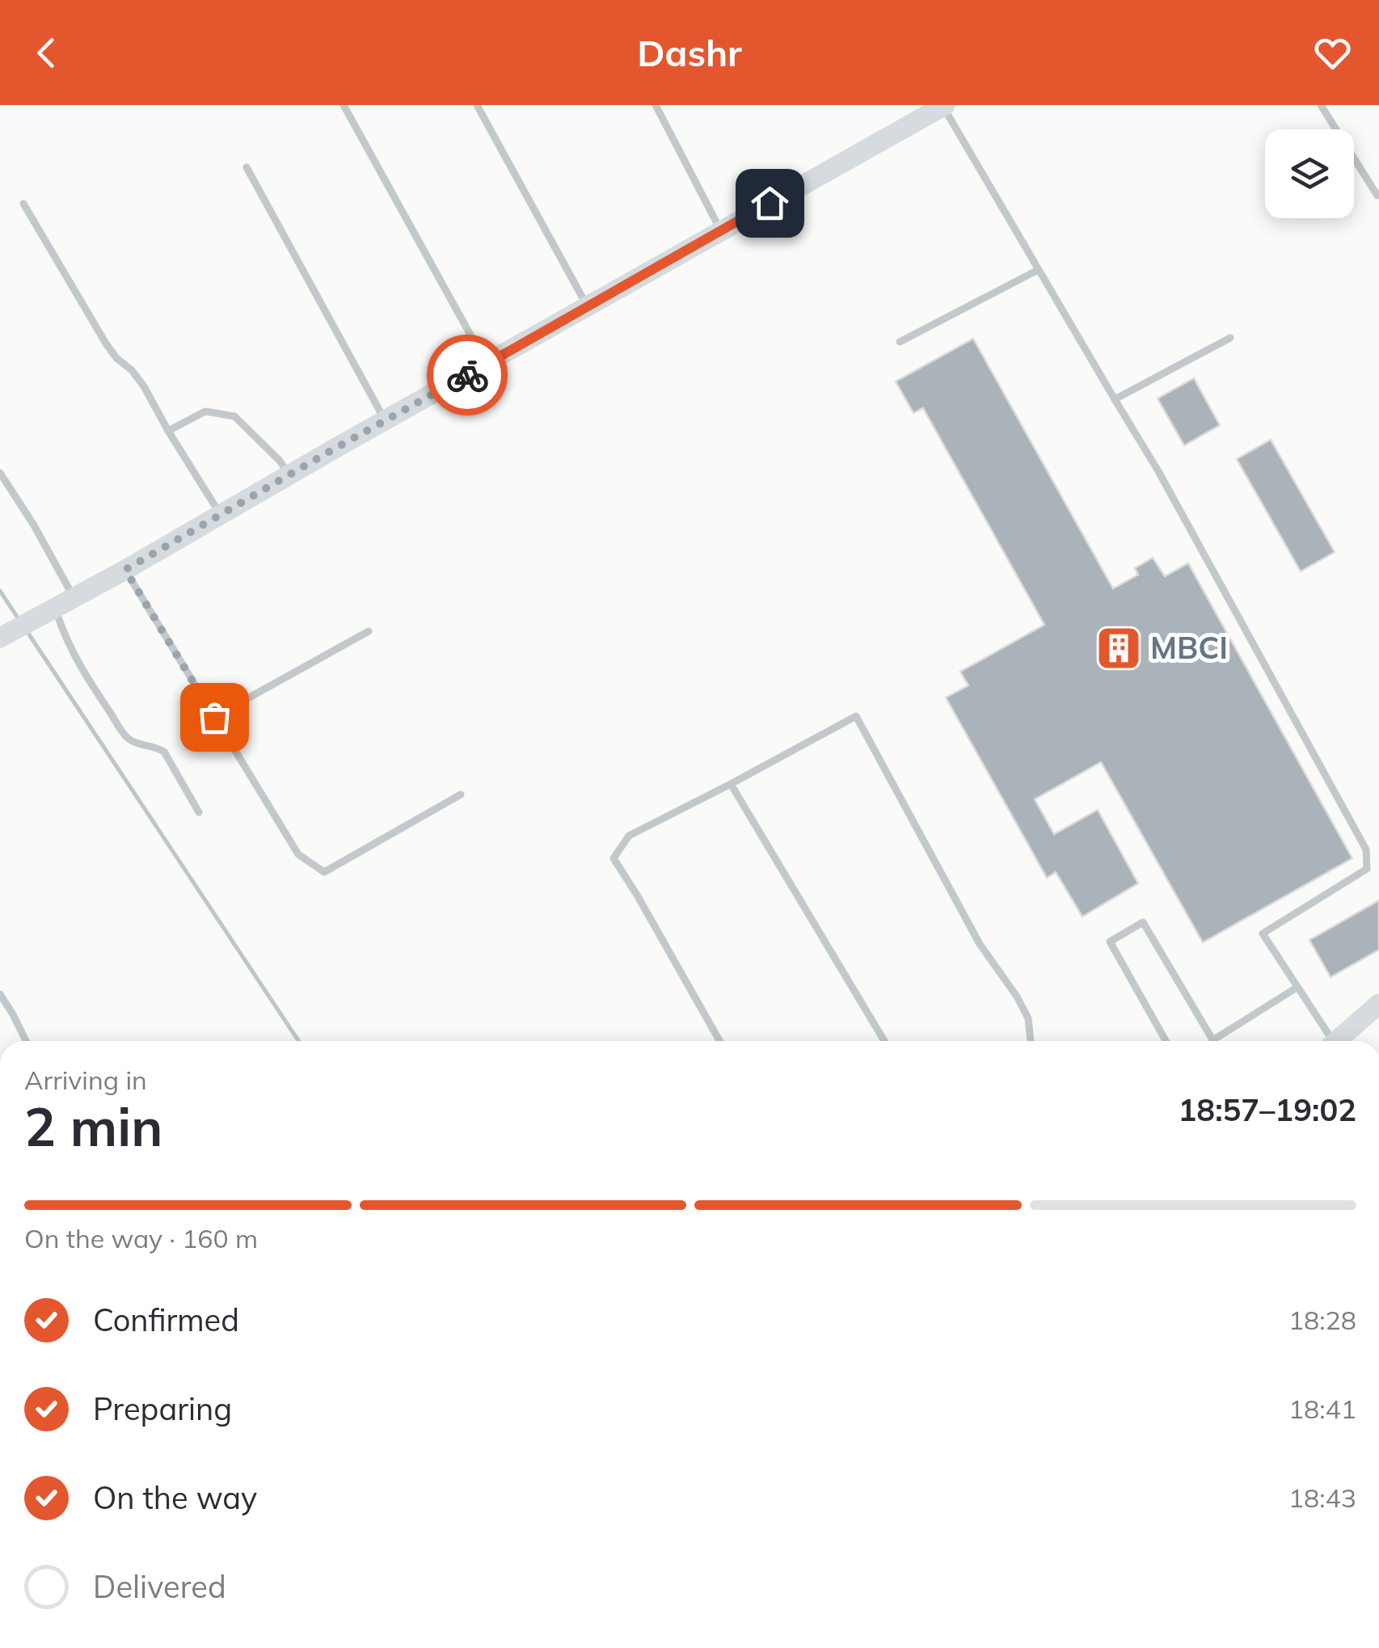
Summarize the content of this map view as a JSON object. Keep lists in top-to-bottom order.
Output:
{
  "places": {
    "building": ["MBCI"]
  },
  "page": {
    "header": "Dashr",
    "heading": ["2 min", "Arriving in", "18:57–19:02"],
    "bar": "On the way · 160 m",
    "list": [
      ["Confirmed", "18:28"],
      ["Preparing", "18:41"],
      ["On the way", "18:43"],
      "Delivered"
    ]
  }
}
